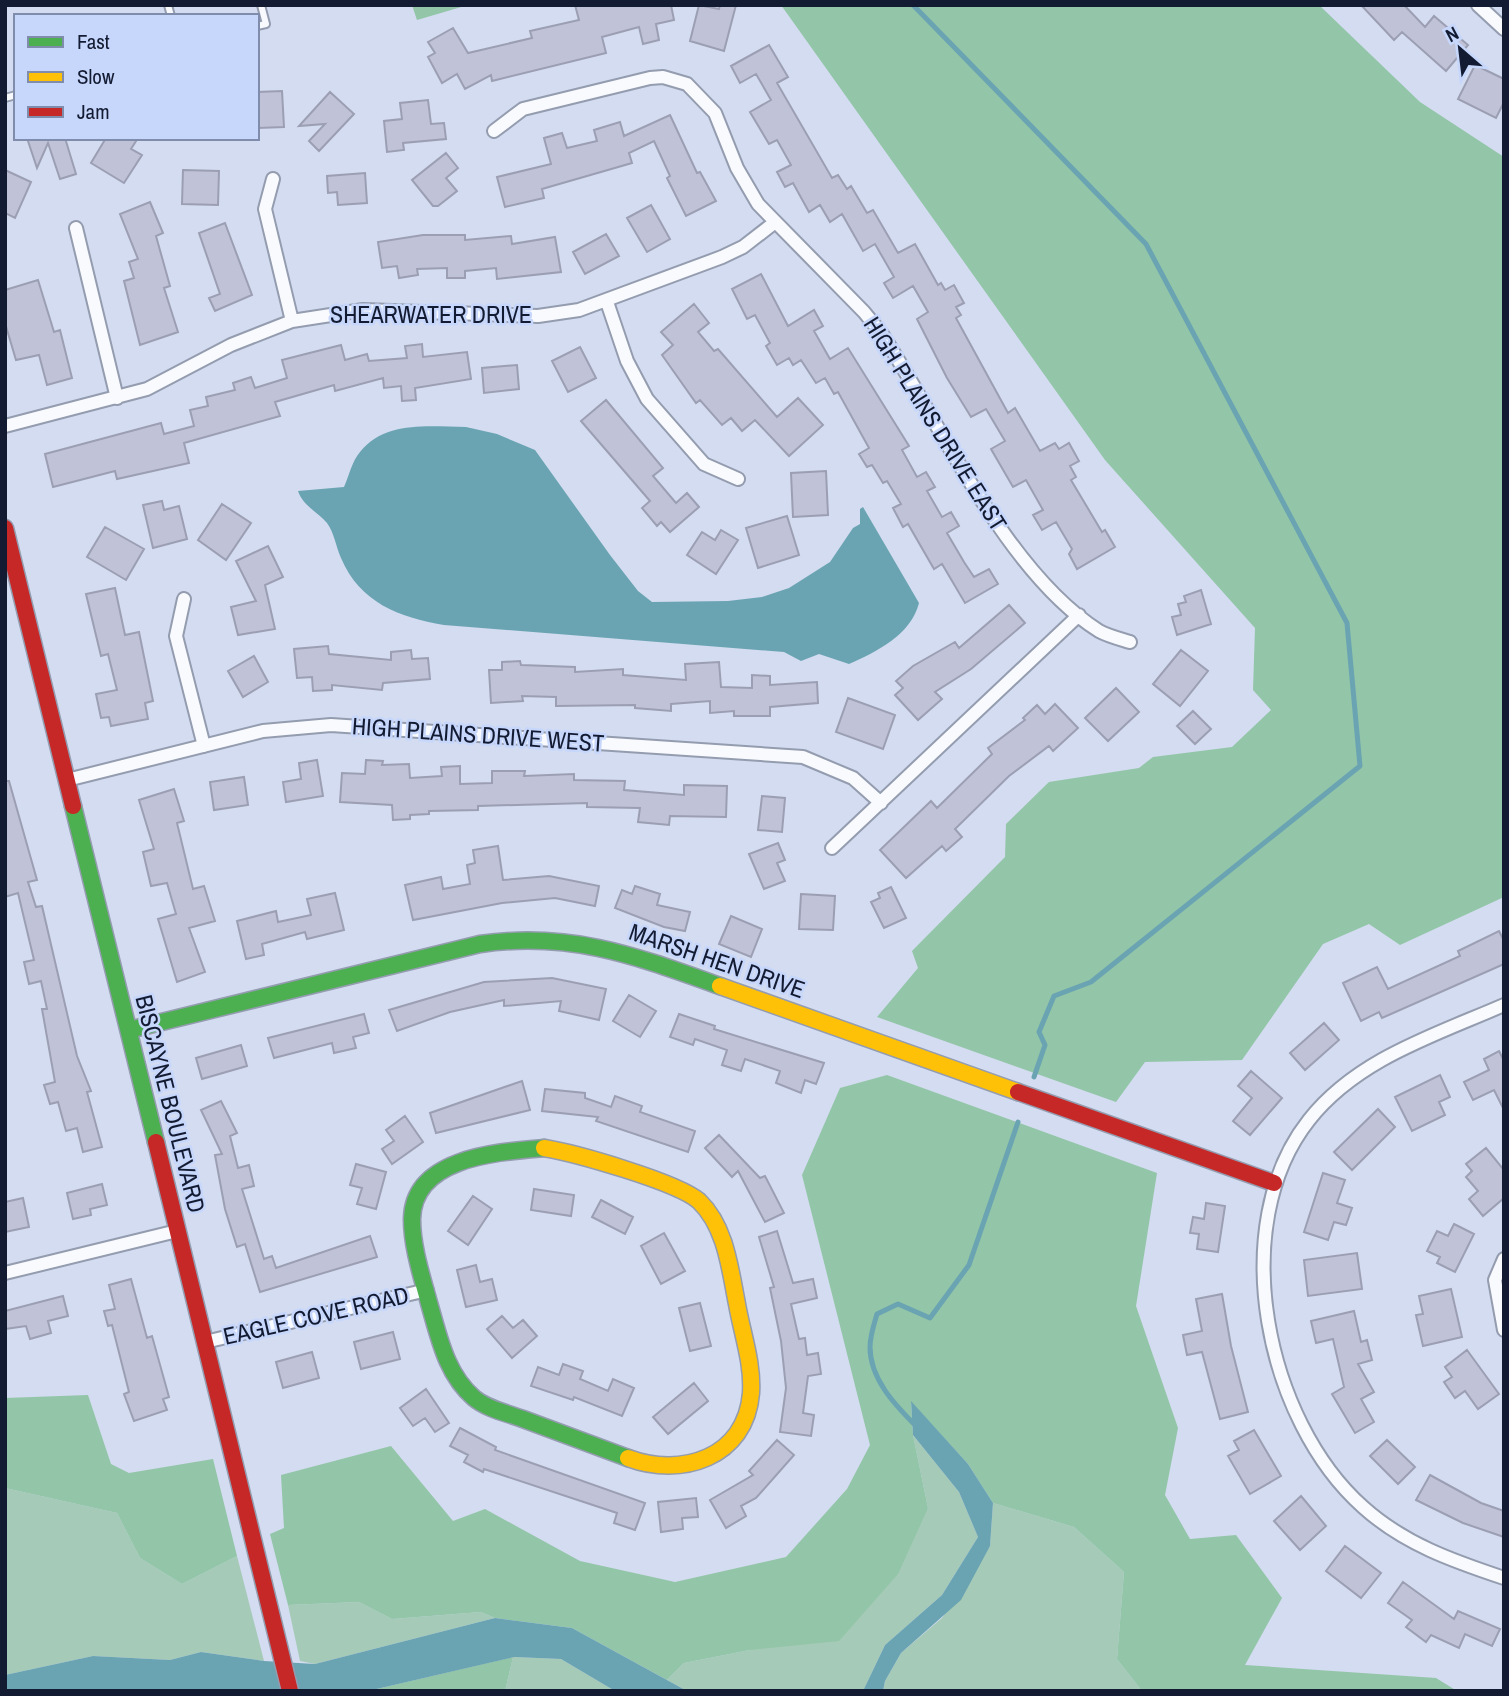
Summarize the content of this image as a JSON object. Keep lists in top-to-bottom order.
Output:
{
  "streets": {
    "street": [
      "SHEARWATER DRIVE",
      "HIGH PLAINS DRIVE EAST",
      "HIGH PLAINS DRIVE WEST",
      "MARSH HEN DRIVE",
      "BISCAYNE BOULEVARD",
      "EAGLE COVE ROAD"
    ]
  },
  "crossings": [
    ["SHEARWATER DRIVE", "HIGH PLAINS DRIVE EAST"],
    ["HIGH PLAINS DRIVE WEST", "BISCAYNE BOULEVARD"],
    ["MARSH HEN DRIVE", "BISCAYNE BOULEVARD"],
    ["BISCAYNE BOULEVARD", "EAGLE COVE ROAD"]
  ],
  "legend": ["Fast", "Slow", "Jam"],
  "north": "top left"
}
